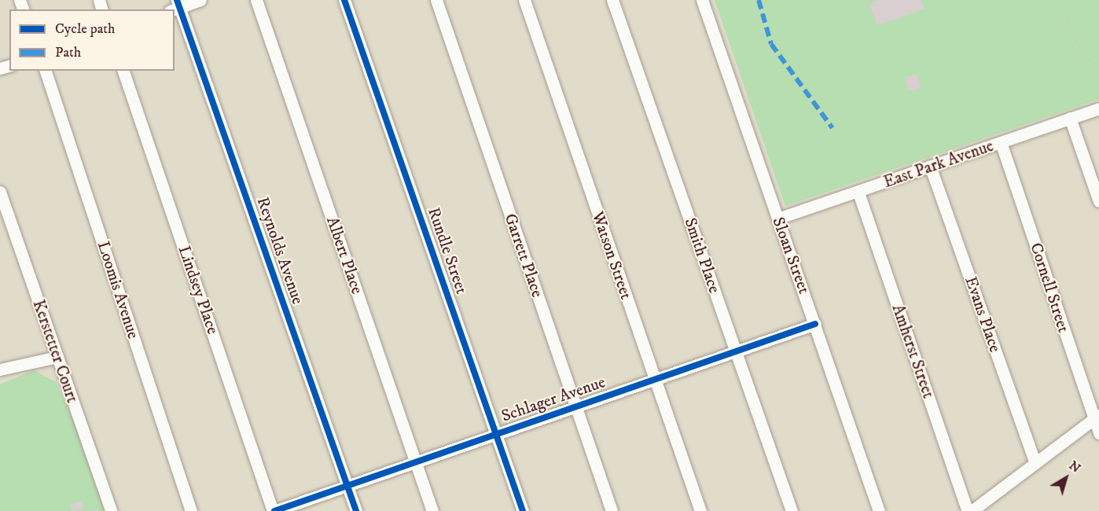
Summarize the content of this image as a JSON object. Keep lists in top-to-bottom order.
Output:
{
  "streets": {
    "street": [
      "East Park Avenue",
      "Reynolds Avenue",
      "Rundle Street",
      "Albert Place",
      "Garrett Place",
      "Watson Street",
      "Smith Place",
      "Sloan Street",
      "Cornell Street",
      "Loomis Avenue",
      "Lindsey Place",
      "Evans Place",
      "Kerstetter Court",
      "Amherst Street",
      "Schlager Avenue"
    ]
  },
  "crossings": [
    ["East Park Avenue", "Sloan Street"],
    ["East Park Avenue", "Cornell Street"],
    ["East Park Avenue", "Evans Place"],
    ["East Park Avenue", "Amherst Street"],
    ["Reynolds Avenue", "Schlager Avenue"],
    ["Rundle Street", "Schlager Avenue"],
    ["Albert Place", "Schlager Avenue"],
    ["Garrett Place", "Schlager Avenue"],
    ["Watson Street", "Schlager Avenue"],
    ["Smith Place", "Schlager Avenue"],
    ["Sloan Street", "Schlager Avenue"],
    ["Lindsey Place", "Schlager Avenue"]
  ],
  "legend": ["Cycle path", "Path"],
  "north": "top right"
}
